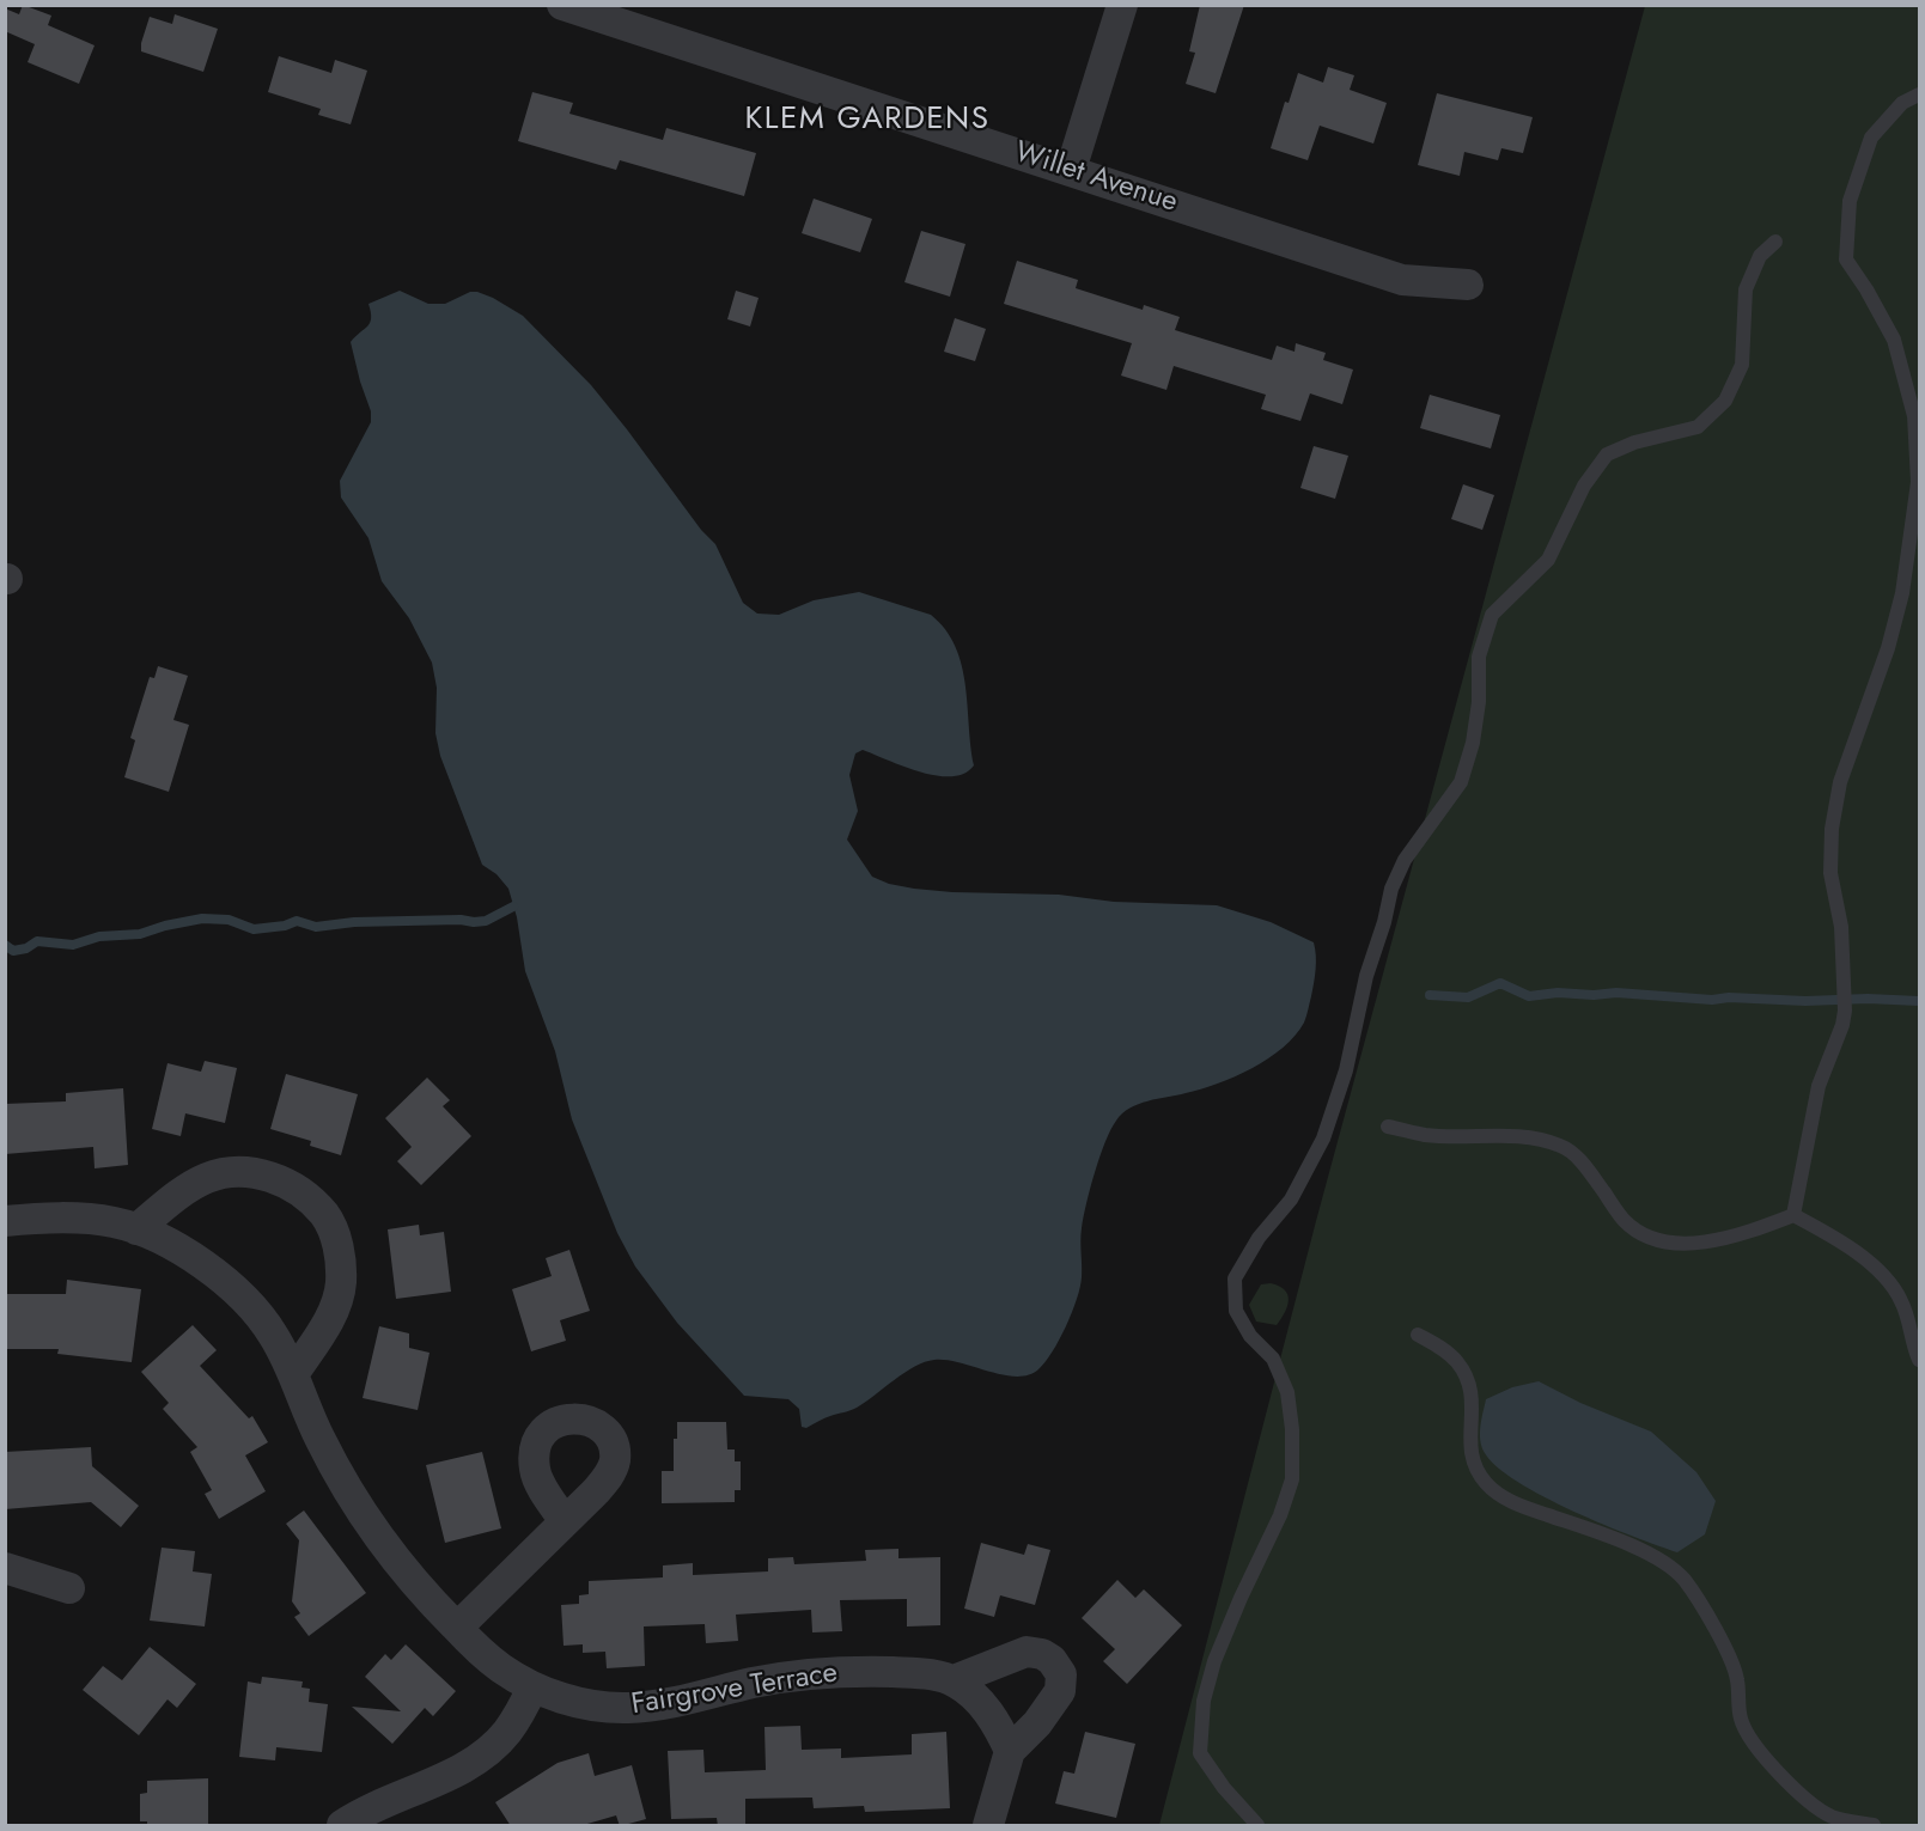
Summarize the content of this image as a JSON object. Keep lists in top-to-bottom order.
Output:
{
  "streets": {
    "street": ["Willet Avenue", "Fairgrove Terrace"]
  },
  "districts": ["KLEM GARDENS"]
}
